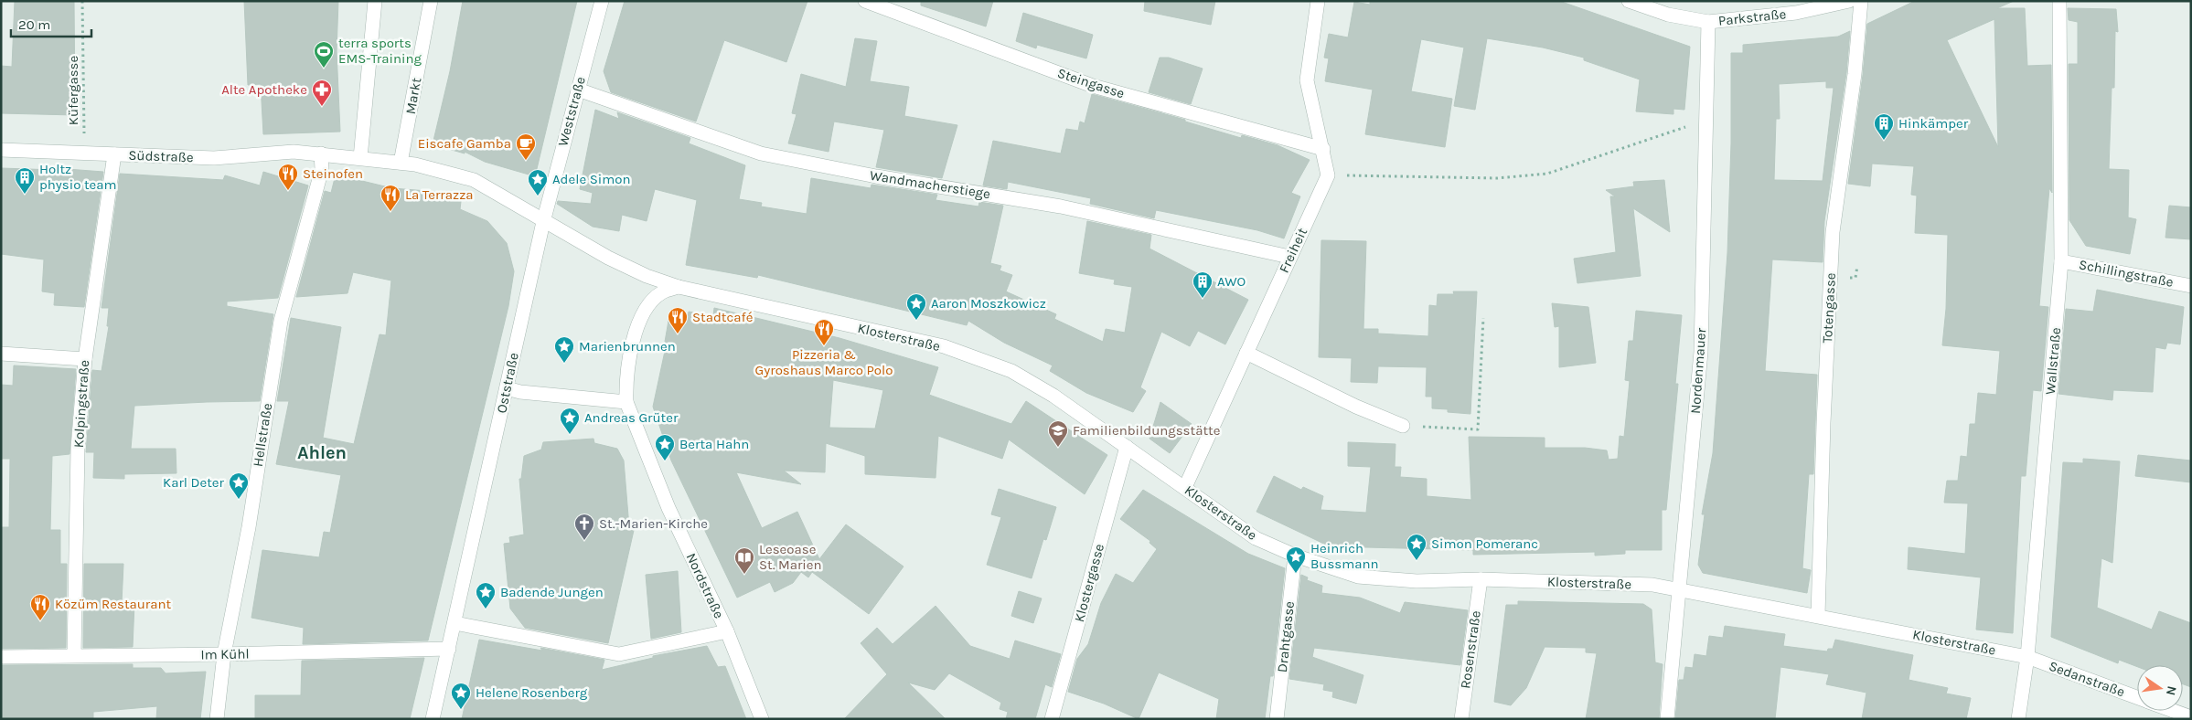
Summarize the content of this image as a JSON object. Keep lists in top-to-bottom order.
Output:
{
  "streets": {
    "street": [
      "Parkstraße",
      "Steingasse",
      "Markt",
      "Weststraße",
      "Südstraße",
      "Wandmacherstiege",
      "Freiheit",
      "Schillingstraße",
      "Totengasse",
      "Klosterstraße",
      "Wallstraße",
      "Nordenmauer",
      "Oststraße",
      "Kolpingstraße",
      "Hellstraße",
      "Klostergasse",
      "Nordstraße",
      "Drahtgasse",
      "Rosenstraße",
      "Im Kühl",
      "Sedanstraße"
    ],
    "path": ["Küfergasse"]
  },
  "crossings": [
    ["Parkstraße", "Nordenmauer"],
    ["Küfergasse", "Südstraße"],
    ["Weststraße", "Wandmacherstiege"],
    ["Weststraße", "Klosterstraße"],
    ["Weststraße", "Oststraße"],
    ["Südstraße", "Kolpingstraße"],
    ["Südstraße", "Hellstraße"],
    ["Wandmacherstiege", "Freiheit"],
    ["Freiheit", "Klosterstraße"],
    ["Schillingstraße", "Wallstraße"],
    ["Totengasse", "Klosterstraße"],
    ["Klosterstraße", "Wallstraße"],
    ["Klosterstraße", "Nordenmauer"],
    ["Klosterstraße", "Oststraße"],
    ["Klosterstraße", "Klostergasse"],
    ["Klosterstraße", "Nordstraße"],
    ["Klosterstraße", "Drahtgasse"],
    ["Klosterstraße", "Rosenstraße"],
    ["Klosterstraße", "Sedanstraße"],
    ["Wallstraße", "Sedanstraße"],
    ["Oststraße", "Im Kühl"],
    ["Kolpingstraße", "Im Kühl"],
    ["Hellstraße", "Im Kühl"]
  ],
  "districts": ["Ahlen"],
  "places": {
    "sports": ["terra sports EMS-Training"],
    "pharmacy": ["Alte Apotheke"],
    "building": ["Hinkämper", "Holtz physio team", "AWO"],
    "cafe": ["Eiscafe Gamba"],
    "restaurant": [
      "Steinofen",
      "La Terrazza",
      "Stadtcafé",
      "Pizzeria & Gyroshaus Marco Polo",
      "Közüm Restaurant"
    ],
    "place": [
      "Adele Simon",
      "Aaron Moszkowicz",
      "Marienbrunnen",
      "Andreas Grüter",
      "Berta Hahn",
      "Karl Deter",
      "Simon Pomeranc",
      "Heinrich Bussmann",
      "Badende Jungen",
      "Helene Rosenberg"
    ],
    "school or university": ["Familienbildungsstätte"],
    "church": ["St.-Marien-Kirche"],
    "library": ["Leseoase St. Marien"]
  },
  "scale_bar": "20 m",
  "north": "right"
}
